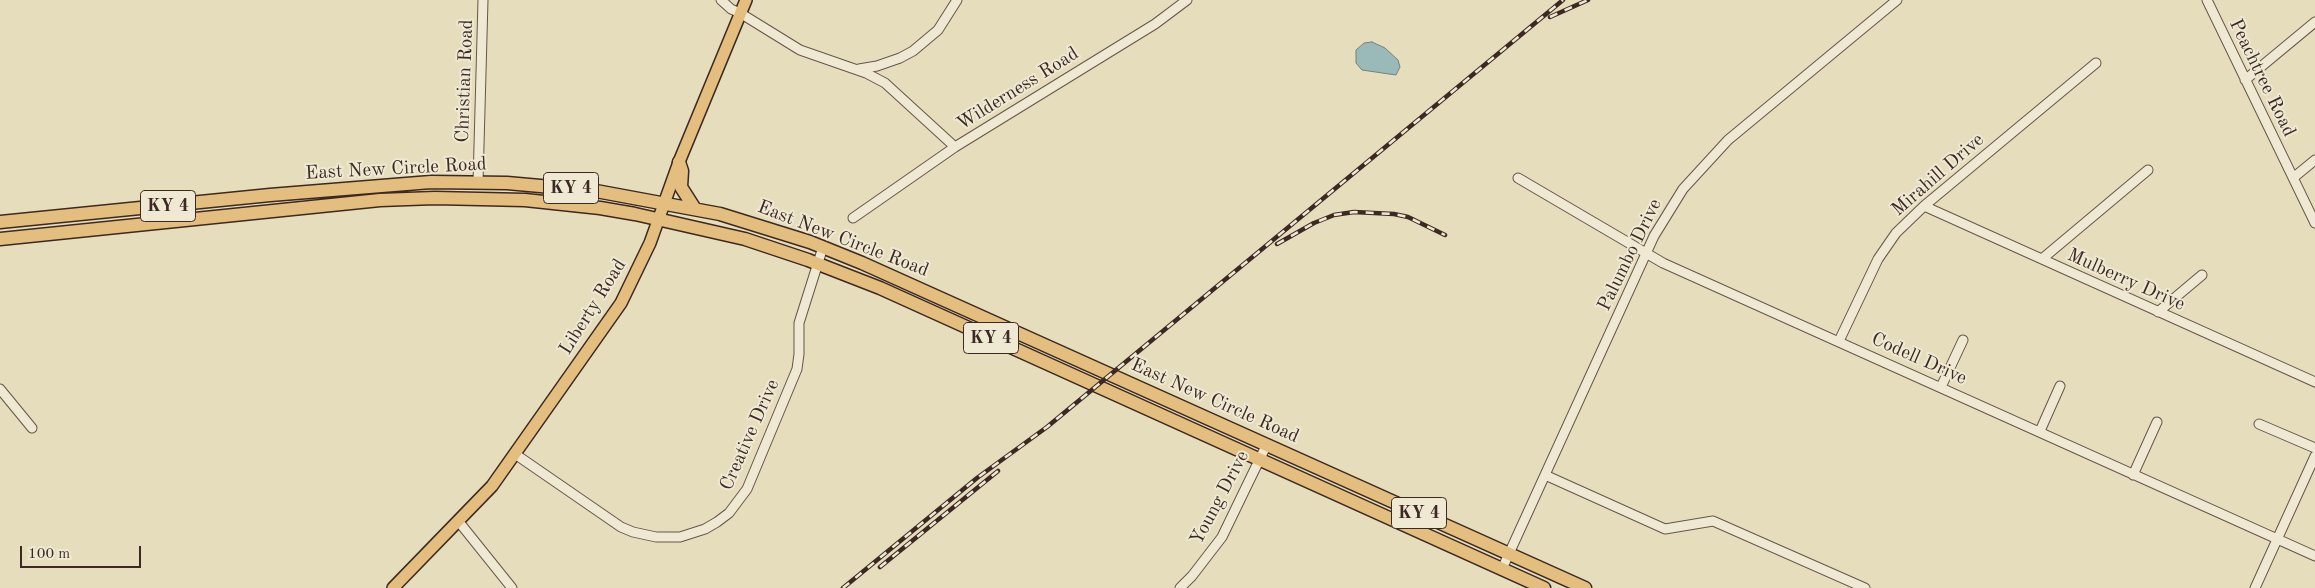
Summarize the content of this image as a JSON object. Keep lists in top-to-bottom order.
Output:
{
  "streets": {
    "highway": ["East New Circle Road", "KY 4"],
    "main road": ["Liberty Road"],
    "street": [
      "Peachtree Road",
      "Christian Road",
      "Wilderness Road",
      "Mirahill Drive",
      "Palumbo Drive",
      "Mulberry Drive",
      "Codell Drive",
      "Creative Drive",
      "Young Drive"
    ]
  },
  "crossings": [
    ["Christian Road", "East New Circle Road"],
    ["Wilderness Road", "Liberty Road"],
    ["East New Circle Road", "Palumbo Drive"],
    ["East New Circle Road", "Liberty Road"],
    ["East New Circle Road", "Creative Drive"],
    ["East New Circle Road", "Young Drive"],
    ["Mirahill Drive", "Mulberry Drive"],
    ["Mirahill Drive", "Codell Drive"],
    ["Palumbo Drive", "Codell Drive"],
    ["Liberty Road", "Creative Drive"]
  ],
  "scale_bar": "100 m"
}
